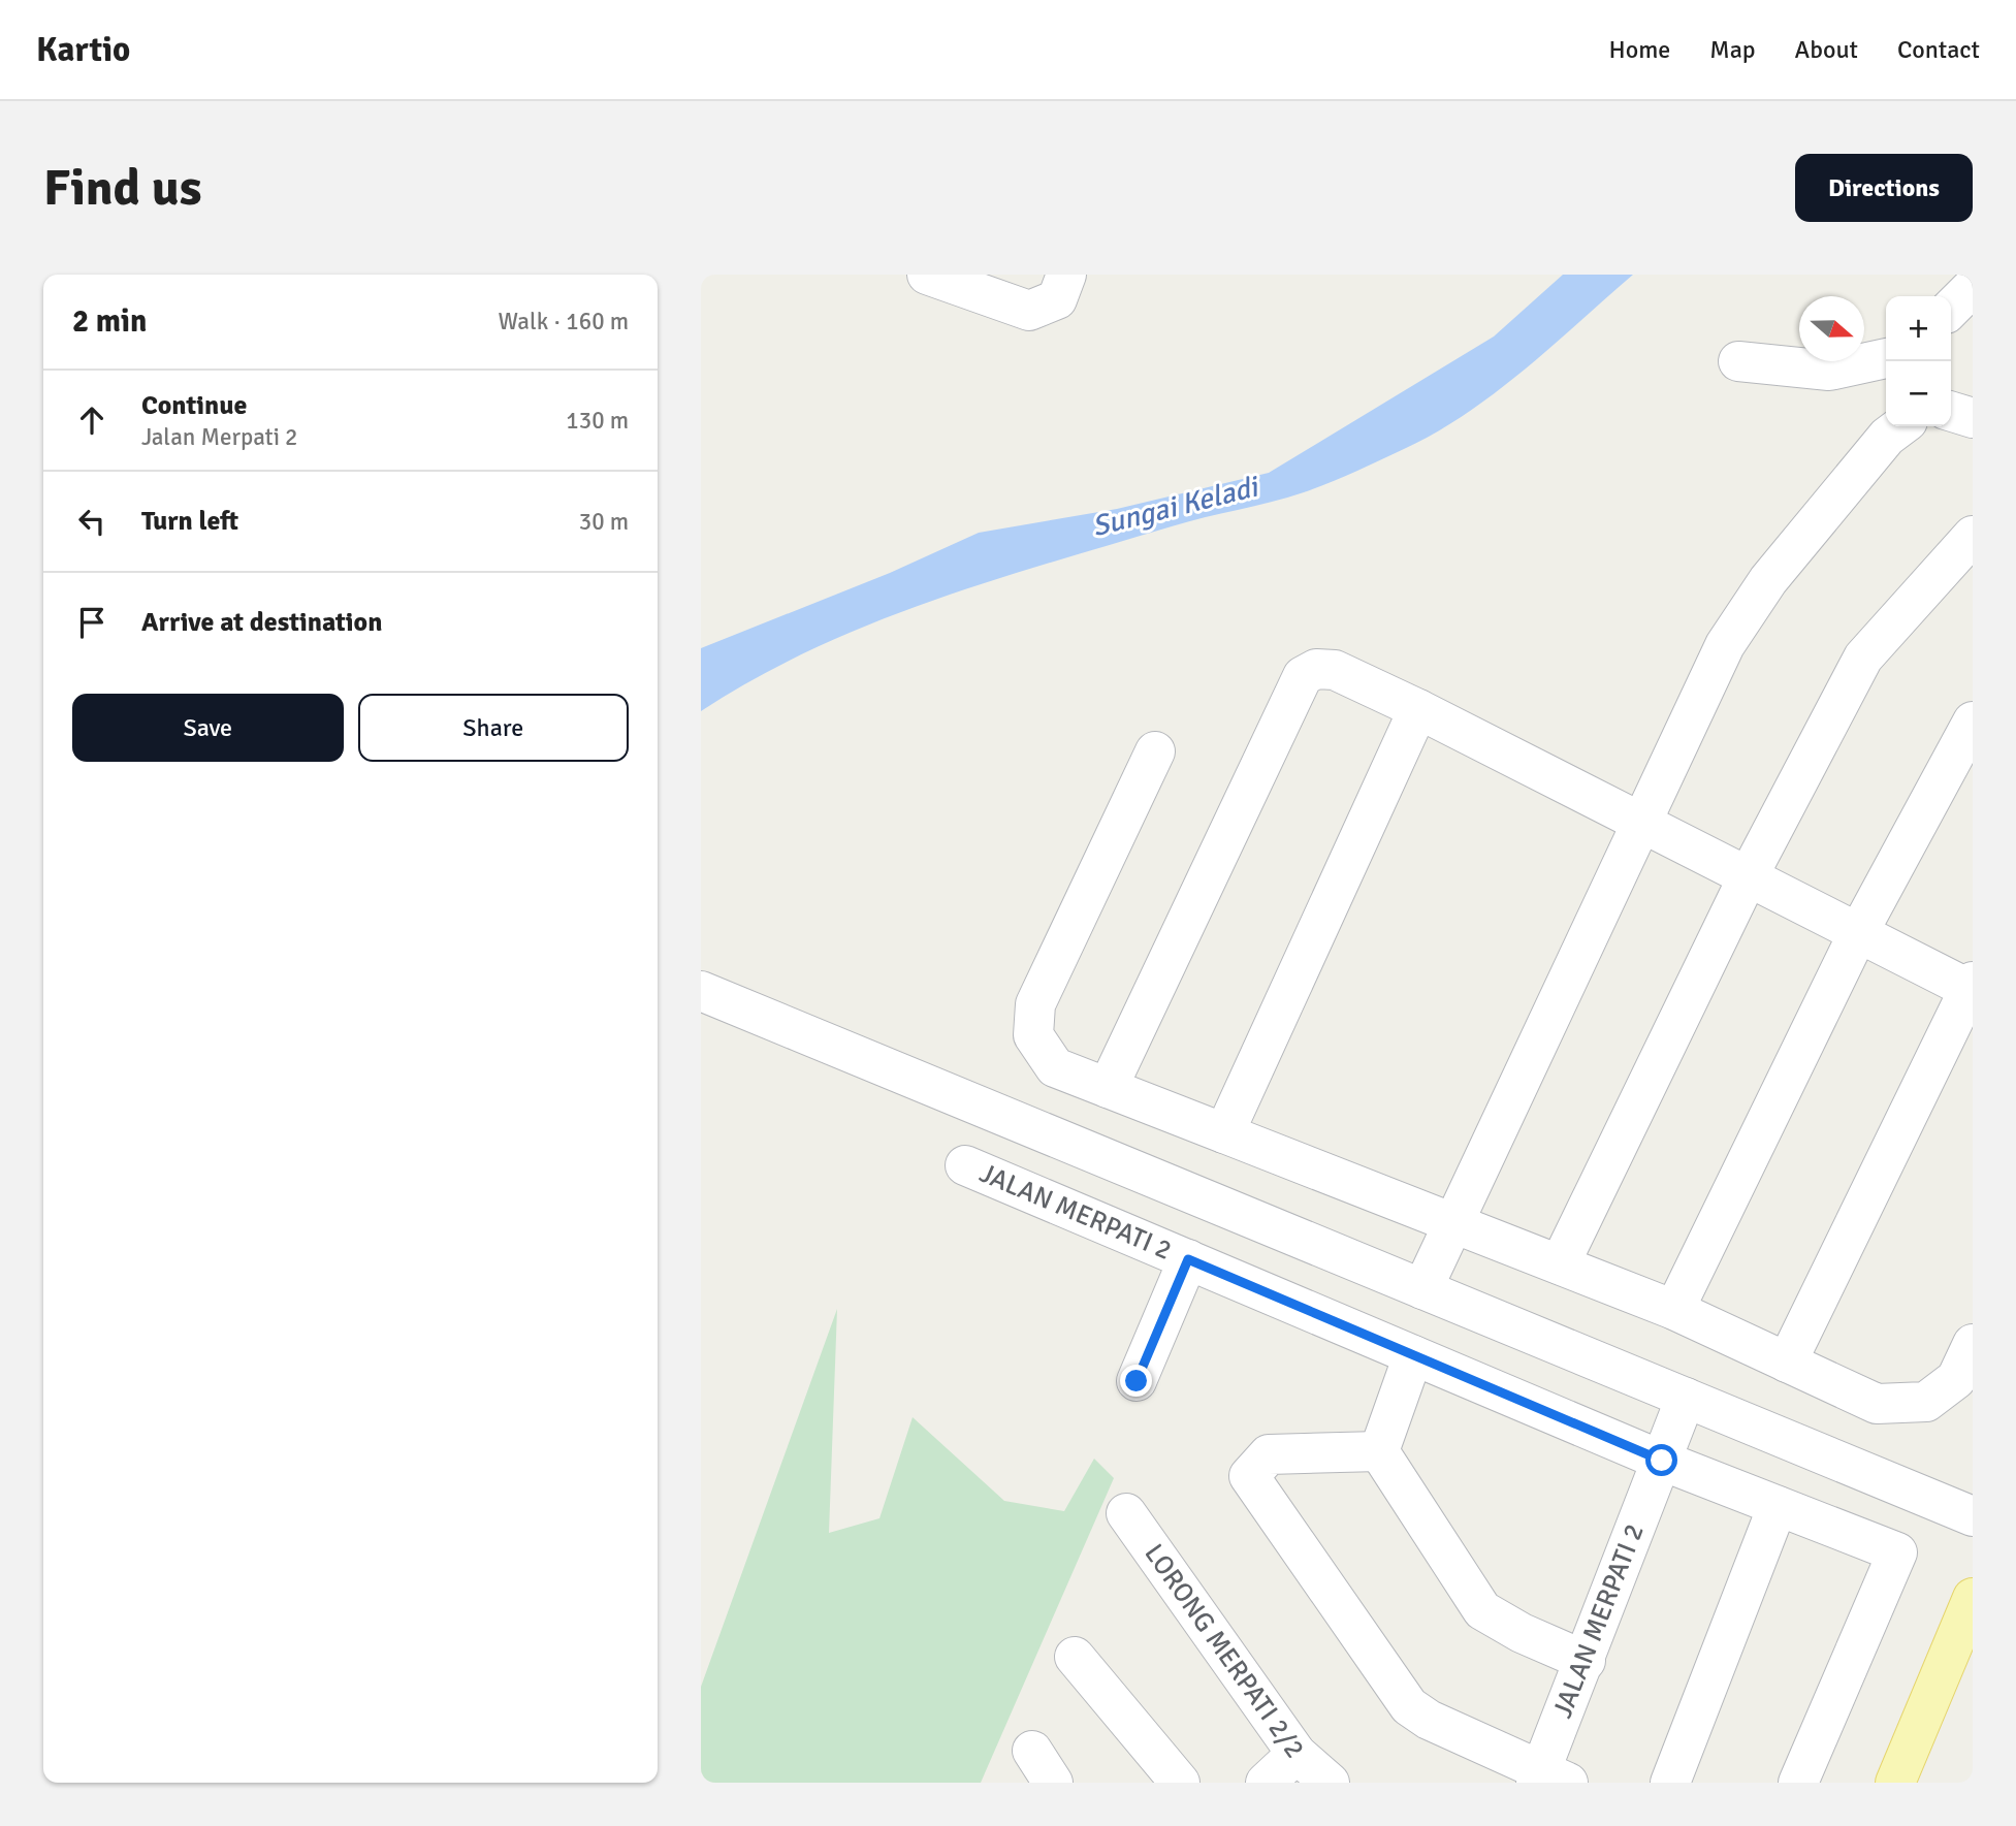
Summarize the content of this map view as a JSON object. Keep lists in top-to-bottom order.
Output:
{
  "streets": {
    "street": ["JALAN MERPATI 2", "LORONG MERPATI 2/2"]
  },
  "water": ["Sungai Keladi"],
  "north": "right",
  "page": {
    "header": "Kartio",
    "nav": [
      "Home",
      "Map",
      "About",
      "Contact"
    ],
    "buttons": [
      "Directions",
      ["Save", "Share"]
    ],
    "title": "Find us",
    "heading": ["2 min", "Walk · 160 m"],
    "map_buttons": ["+", "−"],
    "list": [
      ["Continue", "Jalan Merpati 2", "130 m"],
      ["Turn left", "30 m"],
      "Arrive at destination"
    ]
  }
}
